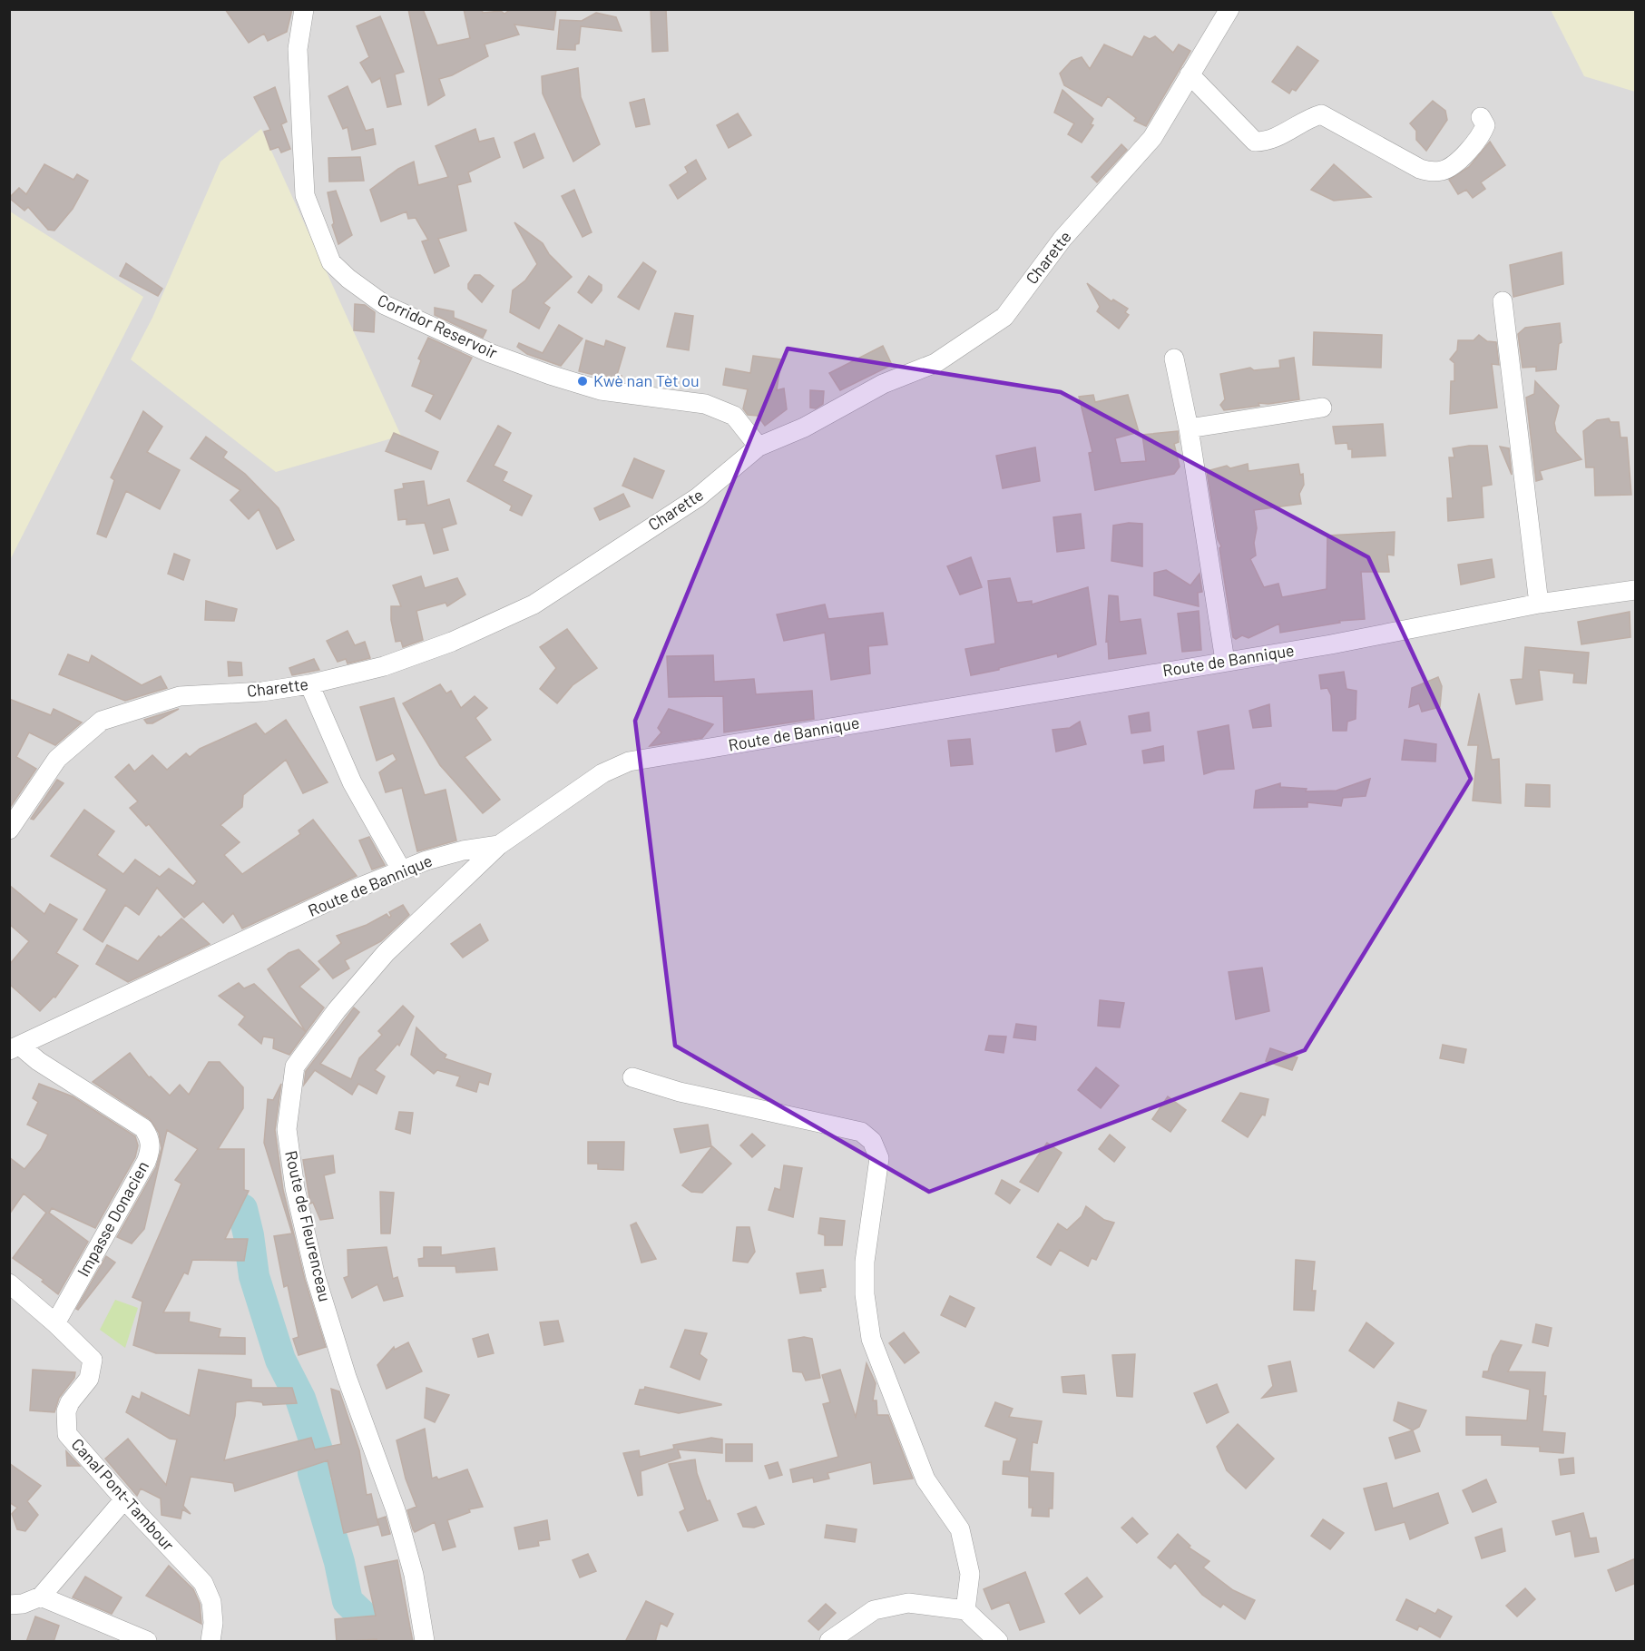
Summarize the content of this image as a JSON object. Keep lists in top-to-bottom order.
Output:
{
  "streets": {
    "street": [
      "Charette",
      "Corridor Reservoir",
      "Route de Bannique",
      "Impasse Donacien",
      "Route de Fleurenceau",
      "Canal Pont-Tambour"
    ]
  },
  "crossings": [
    ["Charette", "Corridor Reservoir"],
    ["Route de Bannique", "Impasse Donacien"],
    ["Route de Bannique", "Route de Fleurenceau"],
    ["Impasse Donacien", "Canal Pont-Tambour"]
  ],
  "places": ["Kwè nan Tèt ou"]
}
